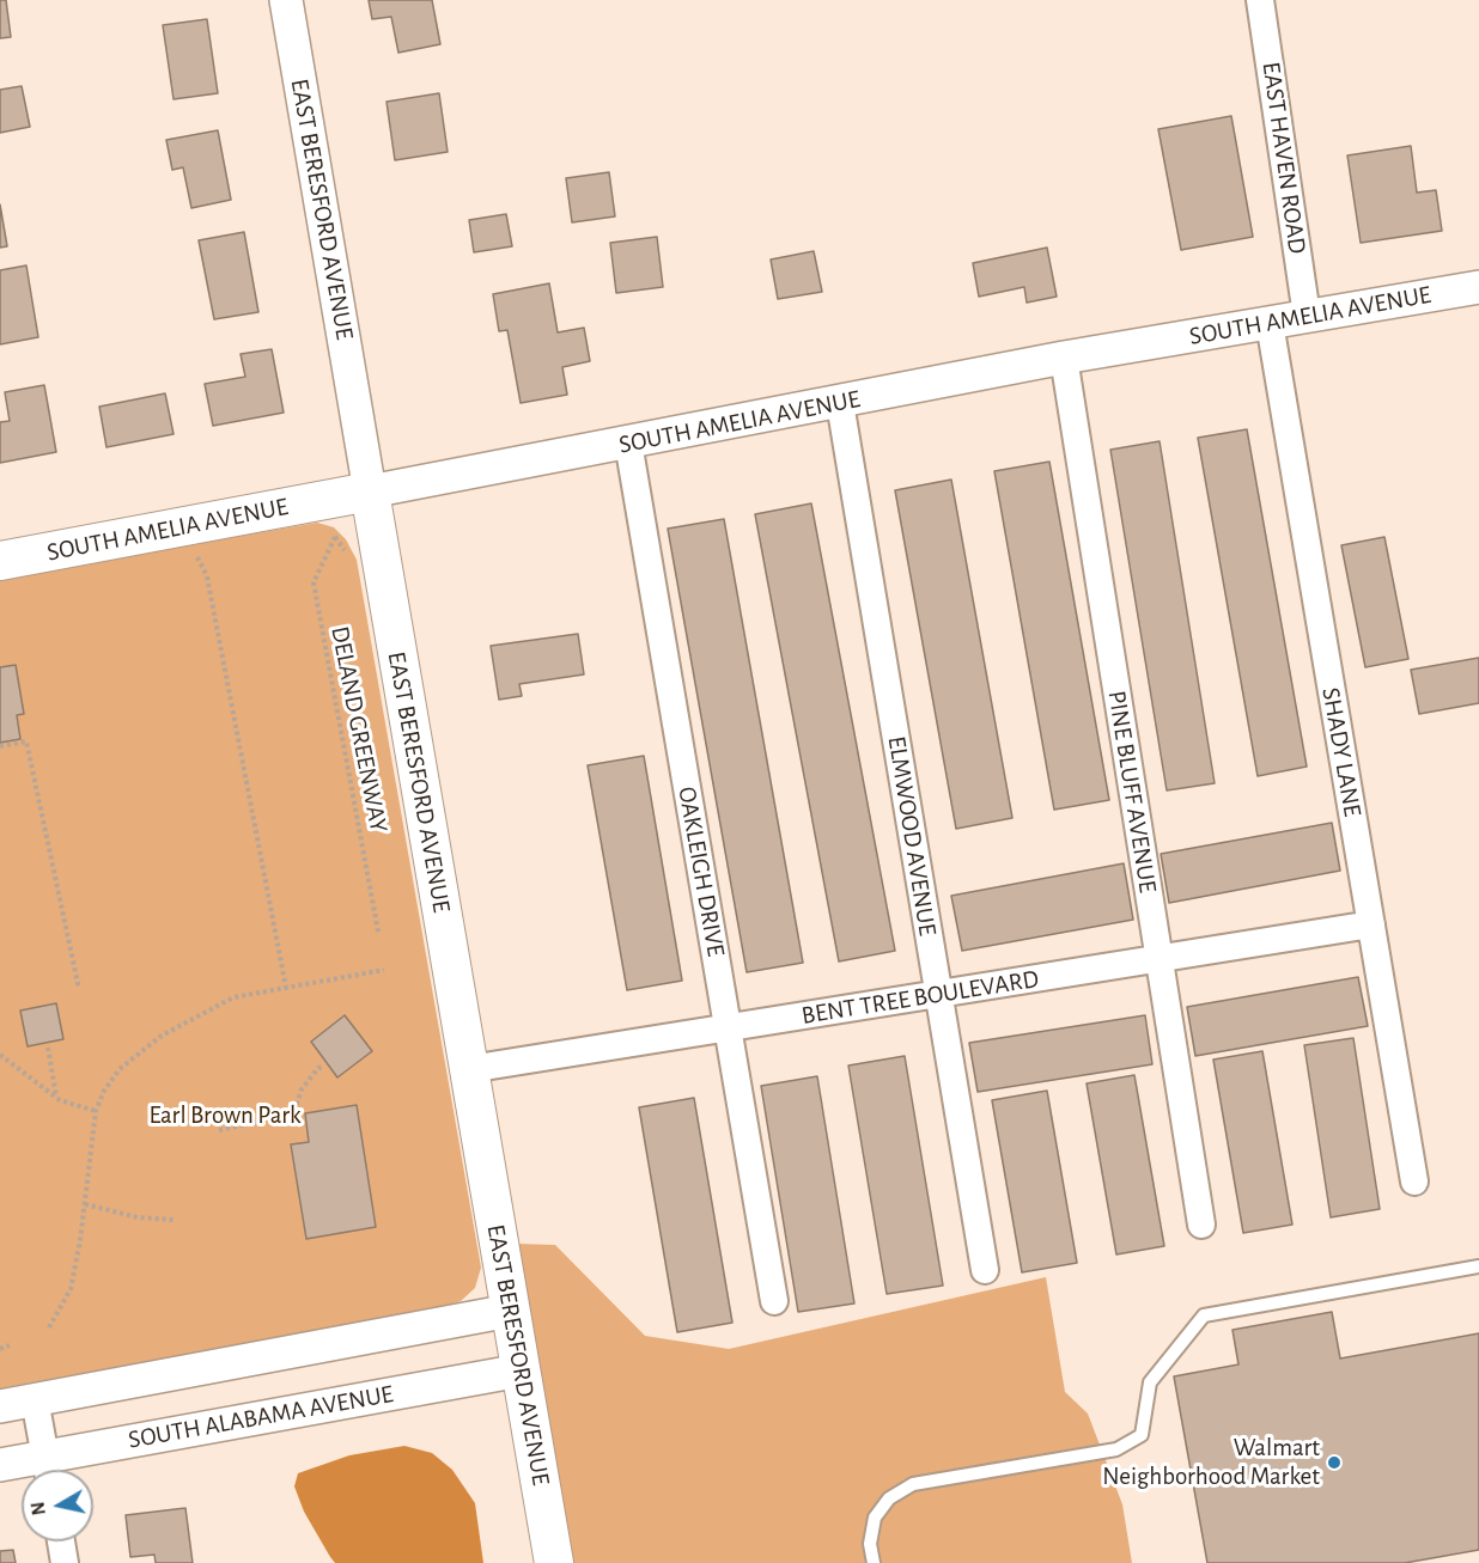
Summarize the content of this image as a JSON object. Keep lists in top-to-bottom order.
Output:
{
  "streets": {
    "main road": ["EAST BERESFORD AVENUE", "SOUTH AMELIA AVENUE"],
    "street": [
      "EAST HAVEN ROAD",
      "SHADY LANE",
      "PINE BLUFF AVENUE",
      "ELMWOOD AVENUE",
      "OAKLEIGH DRIVE",
      "BENT TREE BOULEVARD",
      "SOUTH ALABAMA AVENUE"
    ],
    "path": ["DELAND GREENWAY"]
  },
  "crossings": [
    ["EAST HAVEN ROAD", "SOUTH AMELIA AVENUE"],
    ["EAST BERESFORD AVENUE", "SOUTH AMELIA AVENUE"],
    ["EAST BERESFORD AVENUE", "BENT TREE BOULEVARD"],
    ["EAST BERESFORD AVENUE", "SOUTH ALABAMA AVENUE"],
    ["SOUTH AMELIA AVENUE", "SHADY LANE"],
    ["SOUTH AMELIA AVENUE", "PINE BLUFF AVENUE"],
    ["SOUTH AMELIA AVENUE", "ELMWOOD AVENUE"],
    ["SOUTH AMELIA AVENUE", "OAKLEIGH DRIVE"],
    ["SHADY LANE", "BENT TREE BOULEVARD"],
    ["PINE BLUFF AVENUE", "BENT TREE BOULEVARD"],
    ["ELMWOOD AVENUE", "BENT TREE BOULEVARD"],
    ["OAKLEIGH DRIVE", "BENT TREE BOULEVARD"]
  ],
  "parks": ["Earl Brown Park"],
  "places": ["Walmart Neighborhood Market"],
  "north": "left"
}
